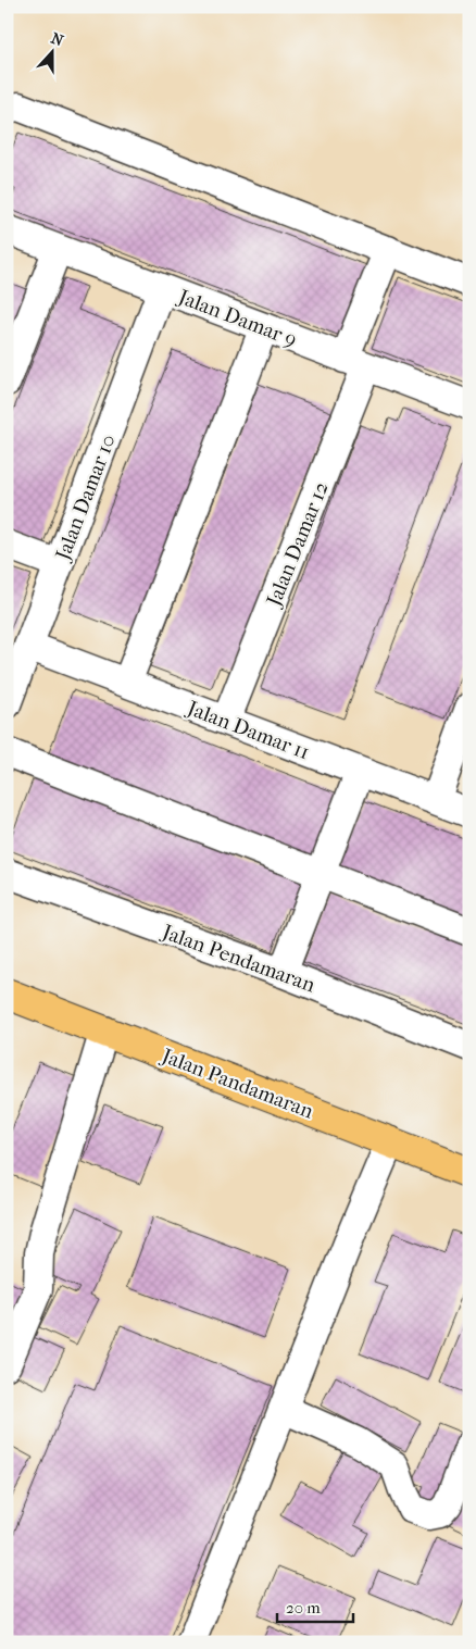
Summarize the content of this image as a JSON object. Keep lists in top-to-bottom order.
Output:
{
  "streets": {
    "main road": ["Jalan Pandamaran"],
    "street": [
      "Jalan Damar 9",
      "Jalan Damar 10",
      "Jalan Damar 12",
      "Jalan Damar 11",
      "Jalan Pendamaran"
    ]
  },
  "crossings": [
    ["Jalan Damar 9", "Jalan Damar 10"],
    ["Jalan Damar 9", "Jalan Damar 12"],
    ["Jalan Damar 10", "Jalan Damar 11"],
    ["Jalan Damar 12", "Jalan Damar 11"]
  ],
  "scale_bar": "20 m",
  "north": "top"
}
